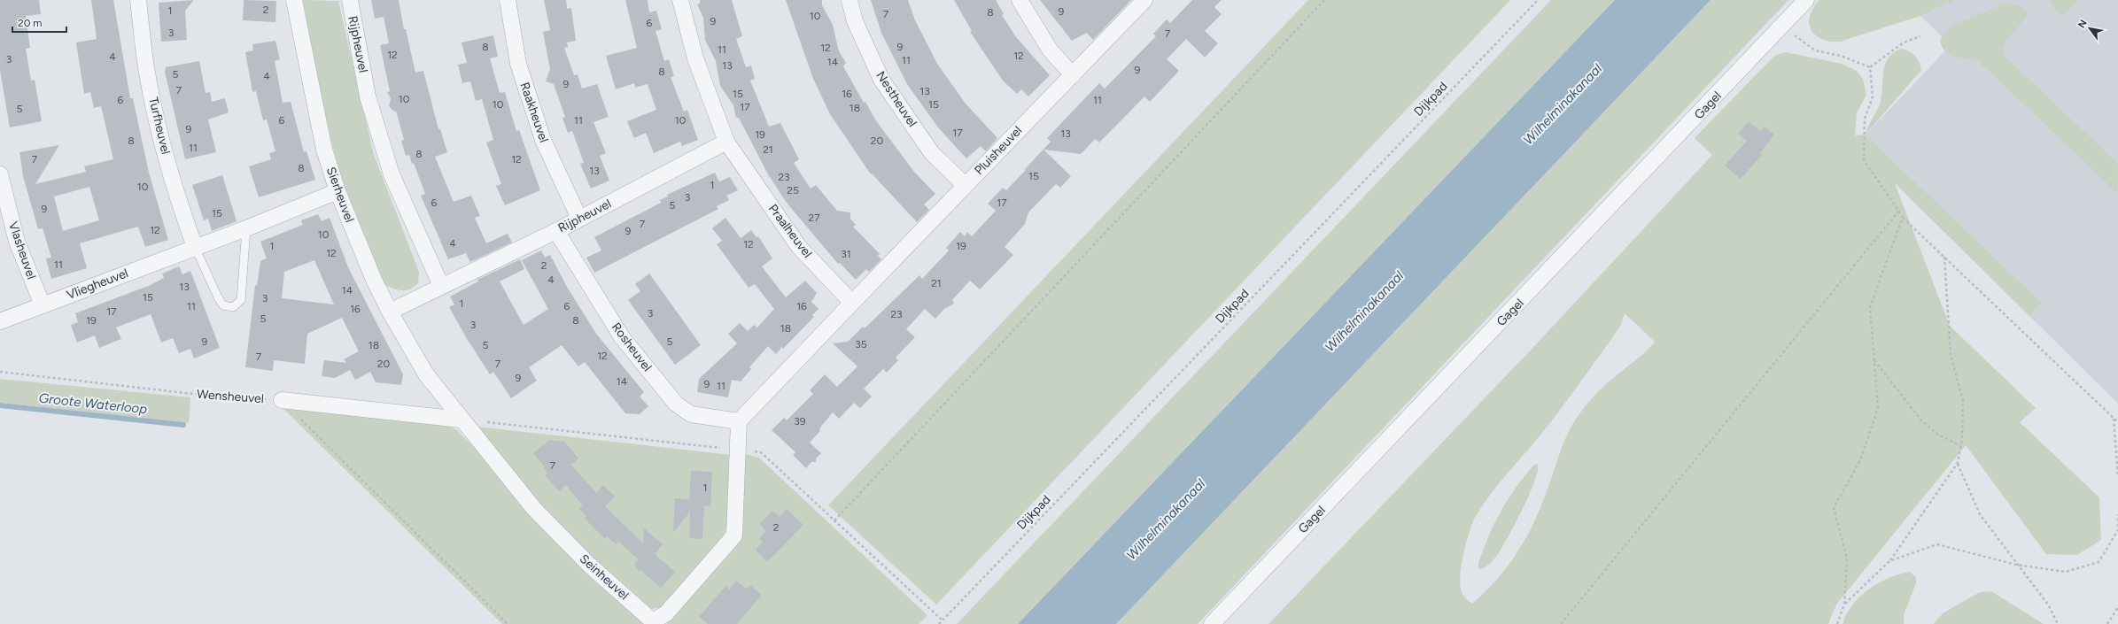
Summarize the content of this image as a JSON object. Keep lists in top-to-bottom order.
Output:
{
  "streets": {
    "street": [
      "Rijpheuvel",
      "Nestheuvel",
      "Gagel",
      "Raakheuvel",
      "Turfheuvel",
      "Pluisheuvel",
      "Sierheuvel",
      "Praalheuvel",
      "Vlasheuvel",
      "Vliegheuvel",
      "Rosheuvel",
      "Wensheuvel",
      "Seinheuvel"
    ],
    "path": ["Dijkpad"]
  },
  "crossings": [
    ["Rijpheuvel", "Raakheuvel"],
    ["Rijpheuvel", "Sierheuvel"],
    ["Rijpheuvel", "Praalheuvel"],
    ["Rijpheuvel", "Rosheuvel"],
    ["Nestheuvel", "Pluisheuvel"],
    ["Turfheuvel", "Vliegheuvel"],
    ["Pluisheuvel", "Praalheuvel"],
    ["Sierheuvel", "Vliegheuvel"],
    ["Sierheuvel", "Seinheuvel"],
    ["Vlasheuvel", "Vliegheuvel"],
    ["Rosheuvel", "Seinheuvel"],
    ["Wensheuvel", "Seinheuvel"]
  ],
  "water": ["Wilhelminakanaal", "Groote Waterloop"],
  "house_numbers": [
    "2",
    "1",
    "9",
    "8",
    "7",
    "10",
    "9",
    "6",
    "3",
    "7",
    "8",
    "9",
    "12",
    "11",
    "12",
    "12",
    "4",
    "3",
    "11",
    "14",
    "13",
    "9",
    "8",
    "5",
    "4",
    "9",
    "7",
    "13",
    "15",
    "16",
    "10",
    "6",
    "11",
    "10",
    "15",
    "17",
    "18",
    "5",
    "6",
    "11",
    "10",
    "9",
    "17",
    "13",
    "19",
    "8",
    "20",
    "11",
    "21",
    "8",
    "7",
    "12",
    "8",
    "13",
    "15",
    "23",
    "1",
    "10",
    "25",
    "3",
    "6",
    "17",
    "5",
    "9",
    "15",
    "27",
    "7",
    "12",
    "9",
    "10",
    "4",
    "12",
    "1",
    "19",
    "12",
    "31",
    "11",
    "2",
    "4",
    "21",
    "13",
    "14",
    "15",
    "3",
    "1",
    "11",
    "6",
    "16",
    "16",
    "17",
    "3",
    "23",
    "5",
    "19",
    "8",
    "3",
    "18",
    "9",
    "5",
    "35",
    "18",
    "5",
    "12",
    "7",
    "20",
    "7",
    "9",
    "14",
    "9",
    "11",
    "39",
    "7",
    "1",
    "2"
  ],
  "scale_bar": "20 m",
  "north": "top left"
}
